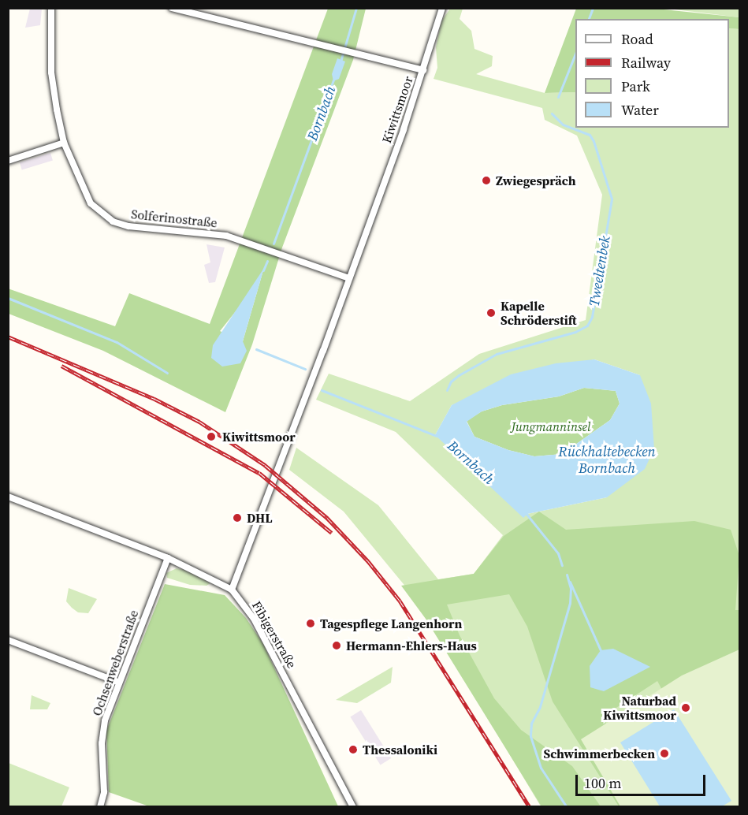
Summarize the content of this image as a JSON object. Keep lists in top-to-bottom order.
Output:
{
  "streets": {
    "street": [
      "Kiwittsmoor",
      "Solferinostraße",
      "Fibigerstraße",
      "Ochsenweberstraße"
    ]
  },
  "crossings": [
    ["Kiwittsmoor", "Solferinostraße"],
    ["Kiwittsmoor", "Fibigerstraße"],
    ["Fibigerstraße", "Ochsenweberstraße"]
  ],
  "water": ["Bornbach", "Tweeltenbek", "Rückhaltebecken Bornbach"],
  "parks": ["Jungmanninsel"],
  "places": [
    "Zwiegespräch",
    "Kapelle Schröderstift",
    "Kiwittsmoor",
    "DHL",
    "Tagespflege Langenhorn",
    "Hermann-Ehlers-Haus",
    "Naturbad Kiwittsmoor",
    "Thessaloniki",
    "Schwimmerbecken"
  ],
  "legend": [
    "Road",
    "Railway",
    "Park",
    "Water"
  ],
  "scale_bar": "100 m"
}
